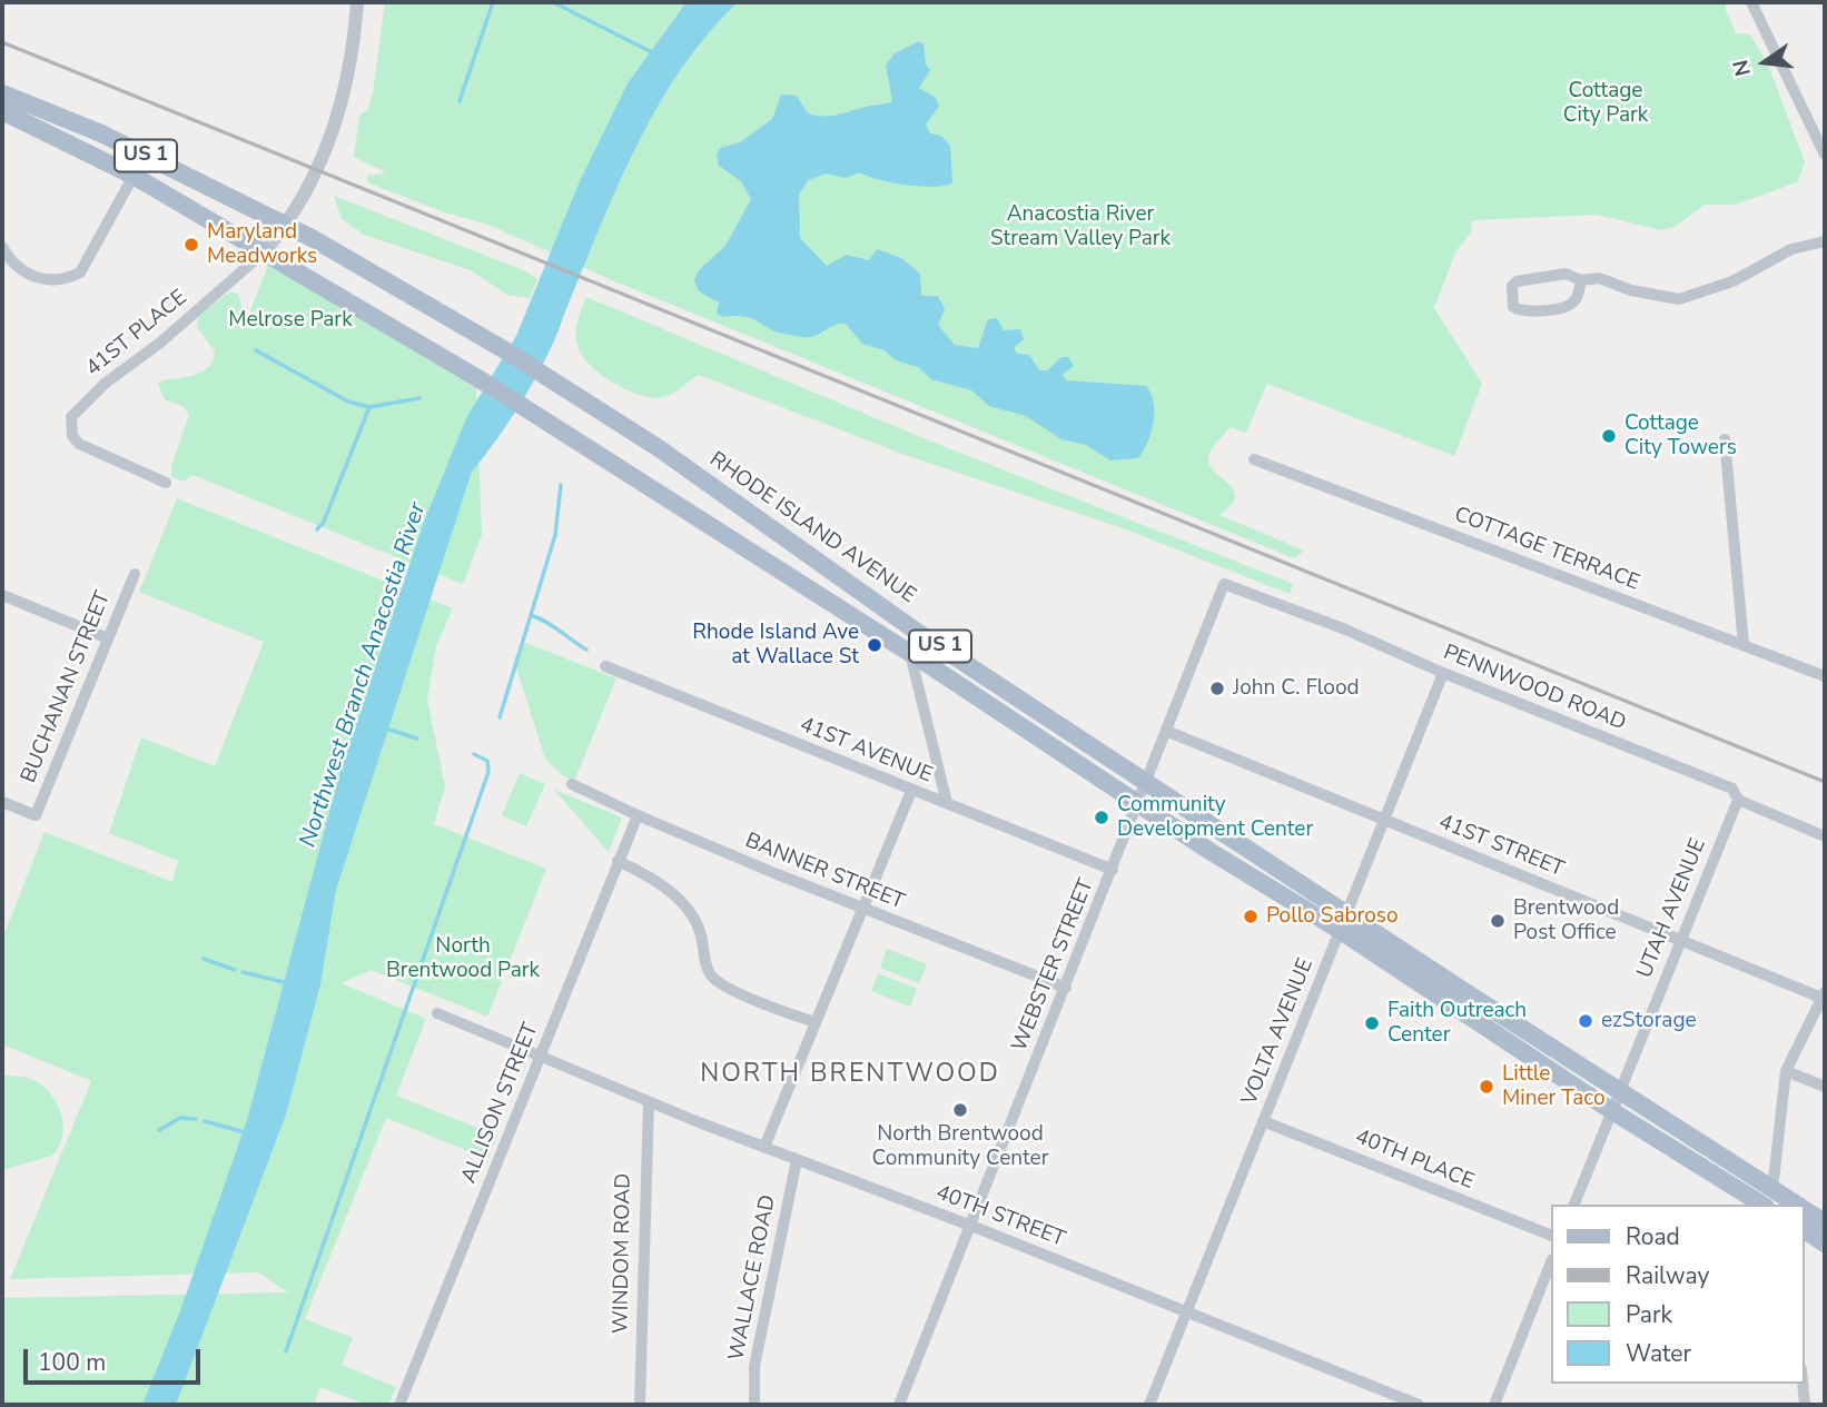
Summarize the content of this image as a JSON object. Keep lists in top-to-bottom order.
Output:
{
  "streets": {
    "main road": ["US 1", "RHODE ISLAND AVENUE"],
    "street": [
      "41ST PLACE",
      "COTTAGE TERRACE",
      "BUCHANAN STREET",
      "PENNWOOD ROAD",
      "41ST AVENUE",
      "41ST STREET",
      "BANNER STREET",
      "UTAH AVENUE",
      "WEBSTER STREET",
      "VOLTA AVENUE",
      "ALLISON STREET",
      "40TH PLACE",
      "40TH STREET",
      "WINDOM ROAD",
      "WALLACE ROAD"
    ]
  },
  "crossings": [
    ["41ST PLACE", "RHODE ISLAND AVENUE"],
    ["RHODE ISLAND AVENUE", "UTAH AVENUE"],
    ["RHODE ISLAND AVENUE", "WEBSTER STREET"],
    ["RHODE ISLAND AVENUE", "VOLTA AVENUE"],
    ["PENNWOOD ROAD", "UTAH AVENUE"],
    ["PENNWOOD ROAD", "WEBSTER STREET"],
    ["PENNWOOD ROAD", "VOLTA AVENUE"],
    ["41ST AVENUE", "WEBSTER STREET"],
    ["41ST STREET", "UTAH AVENUE"],
    ["41ST STREET", "WEBSTER STREET"],
    ["41ST STREET", "VOLTA AVENUE"],
    ["BANNER STREET", "WEBSTER STREET"],
    ["BANNER STREET", "ALLISON STREET"],
    ["WEBSTER STREET", "40TH STREET"],
    ["VOLTA AVENUE", "40TH PLACE"],
    ["VOLTA AVENUE", "40TH STREET"],
    ["ALLISON STREET", "40TH STREET"],
    ["40TH STREET", "WINDOM ROAD"],
    ["40TH STREET", "WALLACE ROAD"]
  ],
  "districts": ["NORTH BRENTWOOD"],
  "water": ["Northwest Branch Anacostia River"],
  "parks": [
    "Cottage City Park",
    "Anacostia River Stream Valley Park",
    "Melrose Park",
    "North Brentwood Park"
  ],
  "places": [
    "Maryland Meadworks",
    "Cottage City Towers",
    "Rhode Island Ave at Wallace St",
    "John C. Flood",
    "Community Development Center",
    "Pollo Sabroso",
    "Brentwood Post Office",
    "ezStorage",
    "Faith Outreach Center",
    "Little Miner Taco",
    "North Brentwood Community Center"
  ],
  "legend": [
    "Road",
    "Railway",
    "Park",
    "Water"
  ],
  "scale_bar": "100 m",
  "north": "left"
}
